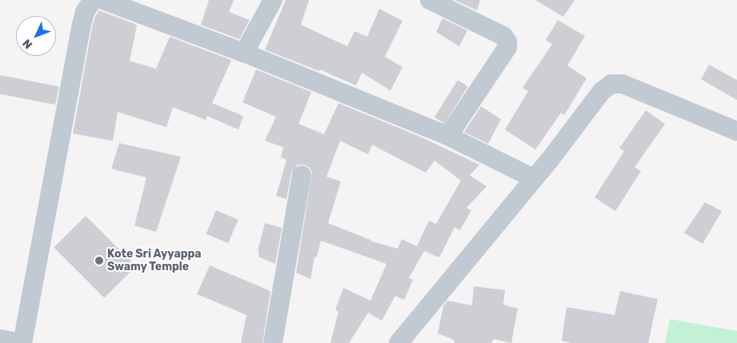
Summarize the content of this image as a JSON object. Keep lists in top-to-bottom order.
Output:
{
  "places": ["Kote Sri Ayyappa Swamy Temple"],
  "north": "bottom left"
}
